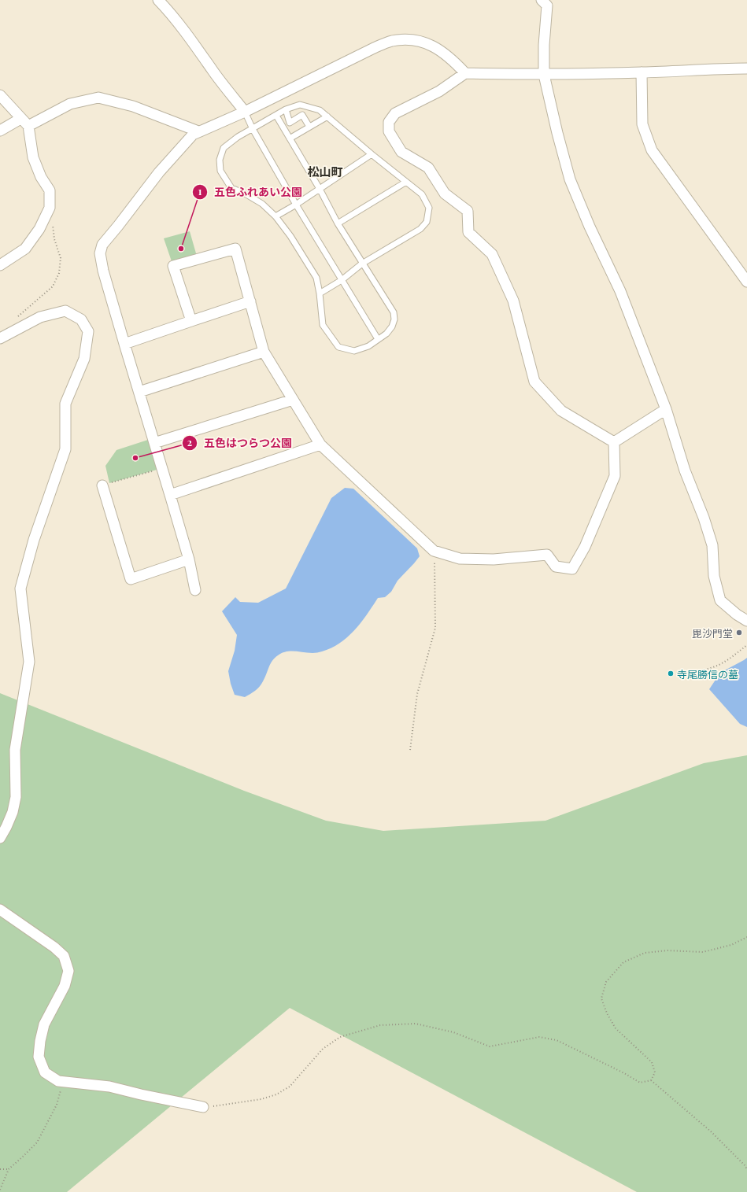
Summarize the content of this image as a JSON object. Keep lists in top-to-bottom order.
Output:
{
  "districts": ["松山町"],
  "places": [
    "五色ふれあい公園",
    "五色はつらつ公園",
    "毘沙門堂",
    "寺尾勝信の墓"
  ]
}
